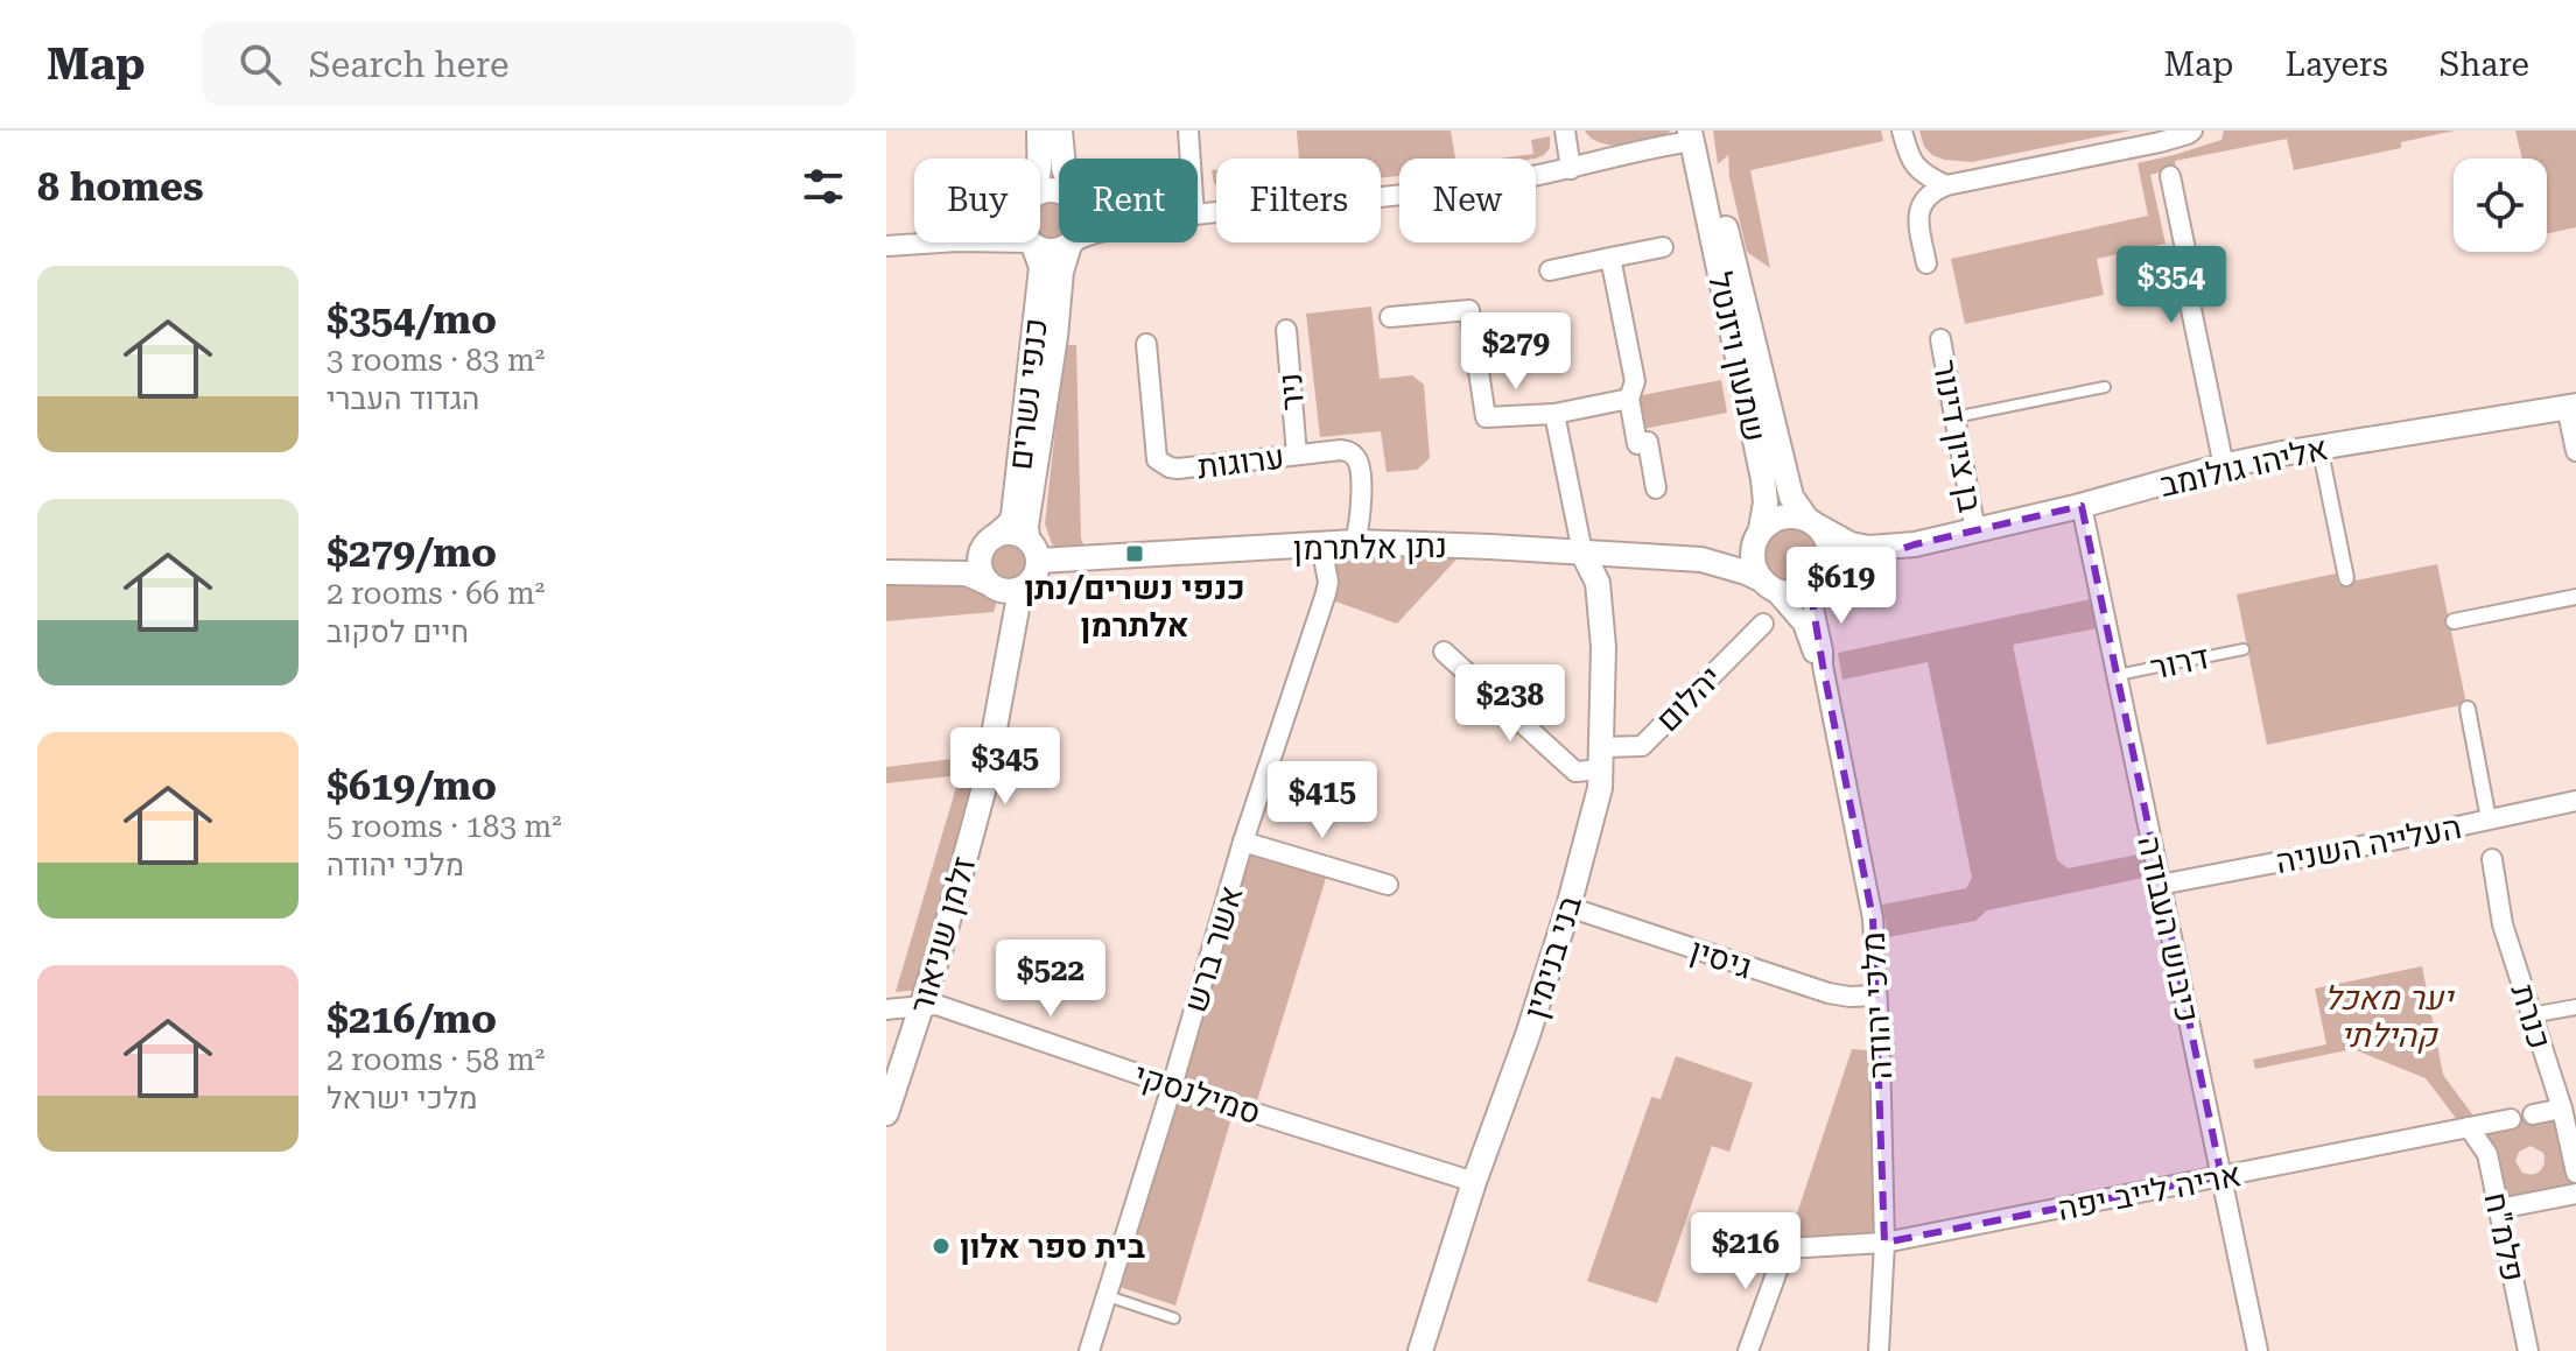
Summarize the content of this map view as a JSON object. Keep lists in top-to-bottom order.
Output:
{
  "streets": {
    "street": [
      "שמעון ויזנטל",
      "ניר",
      "כנפי נשרים",
      "בן ציון דינור",
      "ערוגות",
      "אליהו גולומב",
      "נתן אלתרמן",
      "יהלום",
      "העלייה השניה",
      "כיבוש העבודה",
      "זלמן שניאור",
      "אשר ברש",
      "בני בנימין",
      "גיסין",
      "מלכי יהודה",
      "כנרת",
      "סמילנסקי",
      "אריה לייב יפה",
      "פלמ\"ח"
    ],
    "lane": ["דרור"]
  },
  "crossings": [
    ["שמעון ויזנטל", "אליהו גולומב"],
    ["שמעון ויזנטל", "נתן אלתרמן"],
    ["שמעון ויזנטל", "מלכי יהודה"],
    ["ניר", "ערוגות"],
    ["כנפי נשרים", "נתן אלתרמן"],
    ["כנפי נשרים", "זלמן שניאור"],
    ["בן ציון דינור", "אליהו גולומב"],
    ["ערוגות", "נתן אלתרמן"],
    ["אליהו גולומב", "נתן אלתרמן"],
    ["אליהו גולומב", "כיבוש העבודה"],
    ["אליהו גולומב", "מלכי יהודה"],
    ["נתן אלתרמן", "זלמן שניאור"],
    ["נתן אלתרמן", "אשר ברש"],
    ["נתן אלתרמן", "בני בנימין"],
    ["נתן אלתרמן", "מלכי יהודה"],
    ["דרור", "כיבוש העבודה"],
    ["יהלום", "בני בנימין"],
    ["העלייה השניה", "כיבוש העבודה"],
    ["כיבוש העבודה", "אריה לייב יפה"],
    ["זלמן שניאור", "סמילנסקי"],
    ["אשר ברש", "סמילנסקי"],
    ["בני בנימין", "גיסין"],
    ["בני בנימין", "סמילנסקי"],
    ["גיסין", "מלכי יהודה"],
    ["מלכי יהודה", "אריה לייב יפה"],
    ["אריה לייב יפה", "פלמ\"ח"]
  ],
  "parks": ["יער מאכל קהילתי"],
  "places": {
    "transit": ["כנפי נשרים/נתן אלתרמן"],
    "other": ["בית ספר אלון"]
  },
  "page": {
    "header": "Map",
    "search": "Search here",
    "nav": ["Map", "Layers", "Share"],
    "heading": "8 homes",
    "chip": [
      "Buy",
      "Rent",
      "Filters",
      "New"
    ],
    "list": [
      {
        "name": "$354/mo",
        "note": "3 rooms · 83 m² · הגדוד העברי"
      },
      {
        "name": "$279/mo",
        "note": "2 rooms · 66 m² · חיים לסקוב"
      },
      {
        "name": "$619/mo",
        "note": "5 rooms · 183 m² · מלכי יהודה"
      },
      {
        "name": "$216/mo",
        "note": "2 rooms · 58 m² · מלכי ישראל"
      }
    ],
    "price": [
      "$354",
      "$279",
      "$619",
      "$238",
      "$345",
      "$415",
      "$522",
      "$216"
    ]
  }
}
